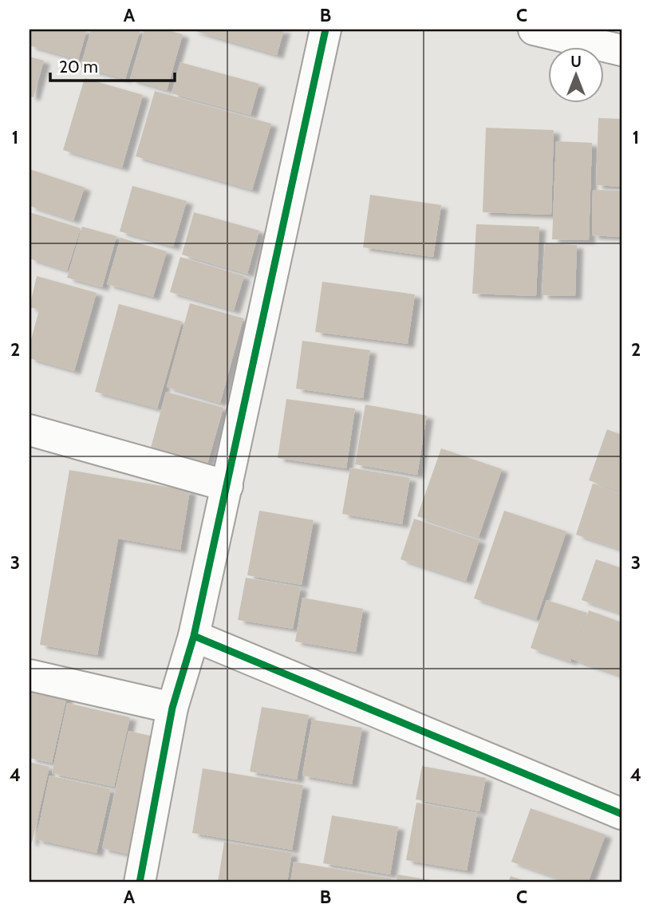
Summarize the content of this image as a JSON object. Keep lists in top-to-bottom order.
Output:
{
  "scale_bar": "20 m",
  "north": "top",
  "grid": {
    "columns": ["A", "B", "C"],
    "rows": [
      "1",
      "2",
      "3",
      "4"
    ]
  }
}
